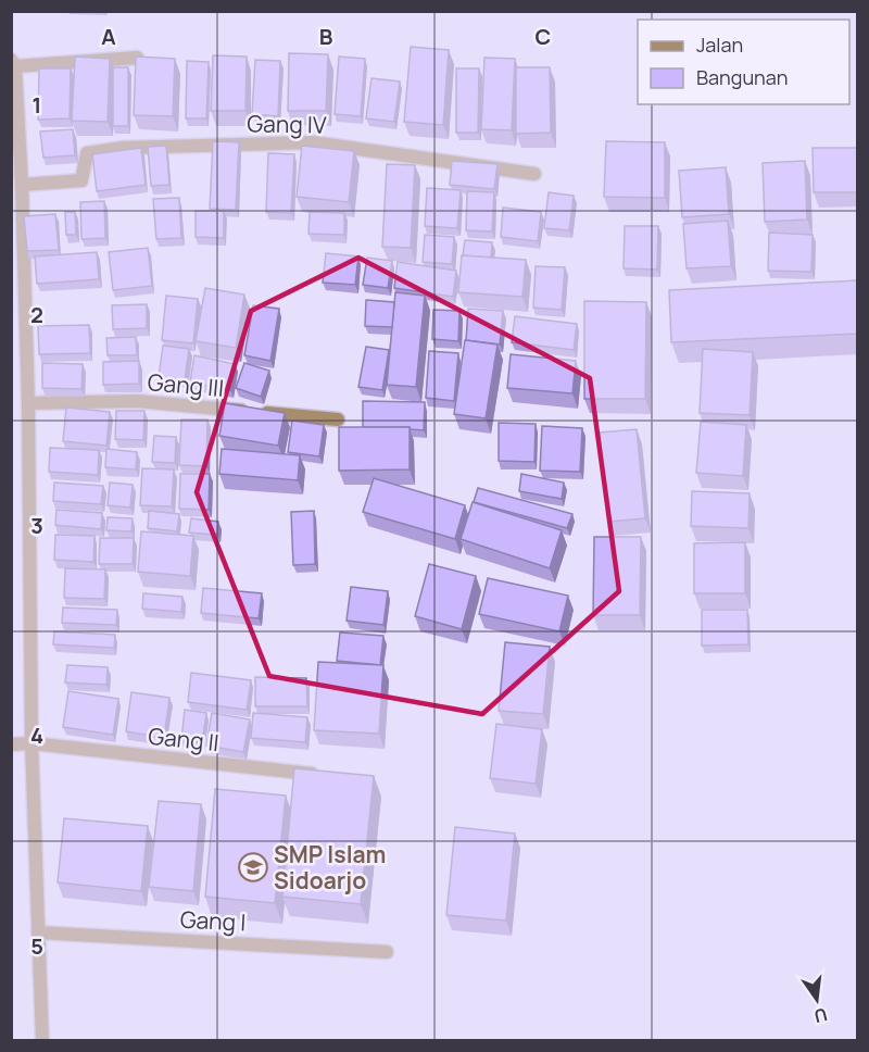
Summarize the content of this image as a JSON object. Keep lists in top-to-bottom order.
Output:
{
  "streets": {
    "street": [
      "Gang IV",
      "Gang III",
      "Gang II",
      "Gang I"
    ]
  },
  "places": {
    "school or university": ["SMP Islam Sidoarjo"]
  },
  "legend": ["Jalan", "Bangunan"],
  "north": "bottom",
  "grid": {
    "columns": ["A", "B", "C"],
    "rows": [
      "1",
      "2",
      "3",
      "4",
      "5"
    ]
  }
}
